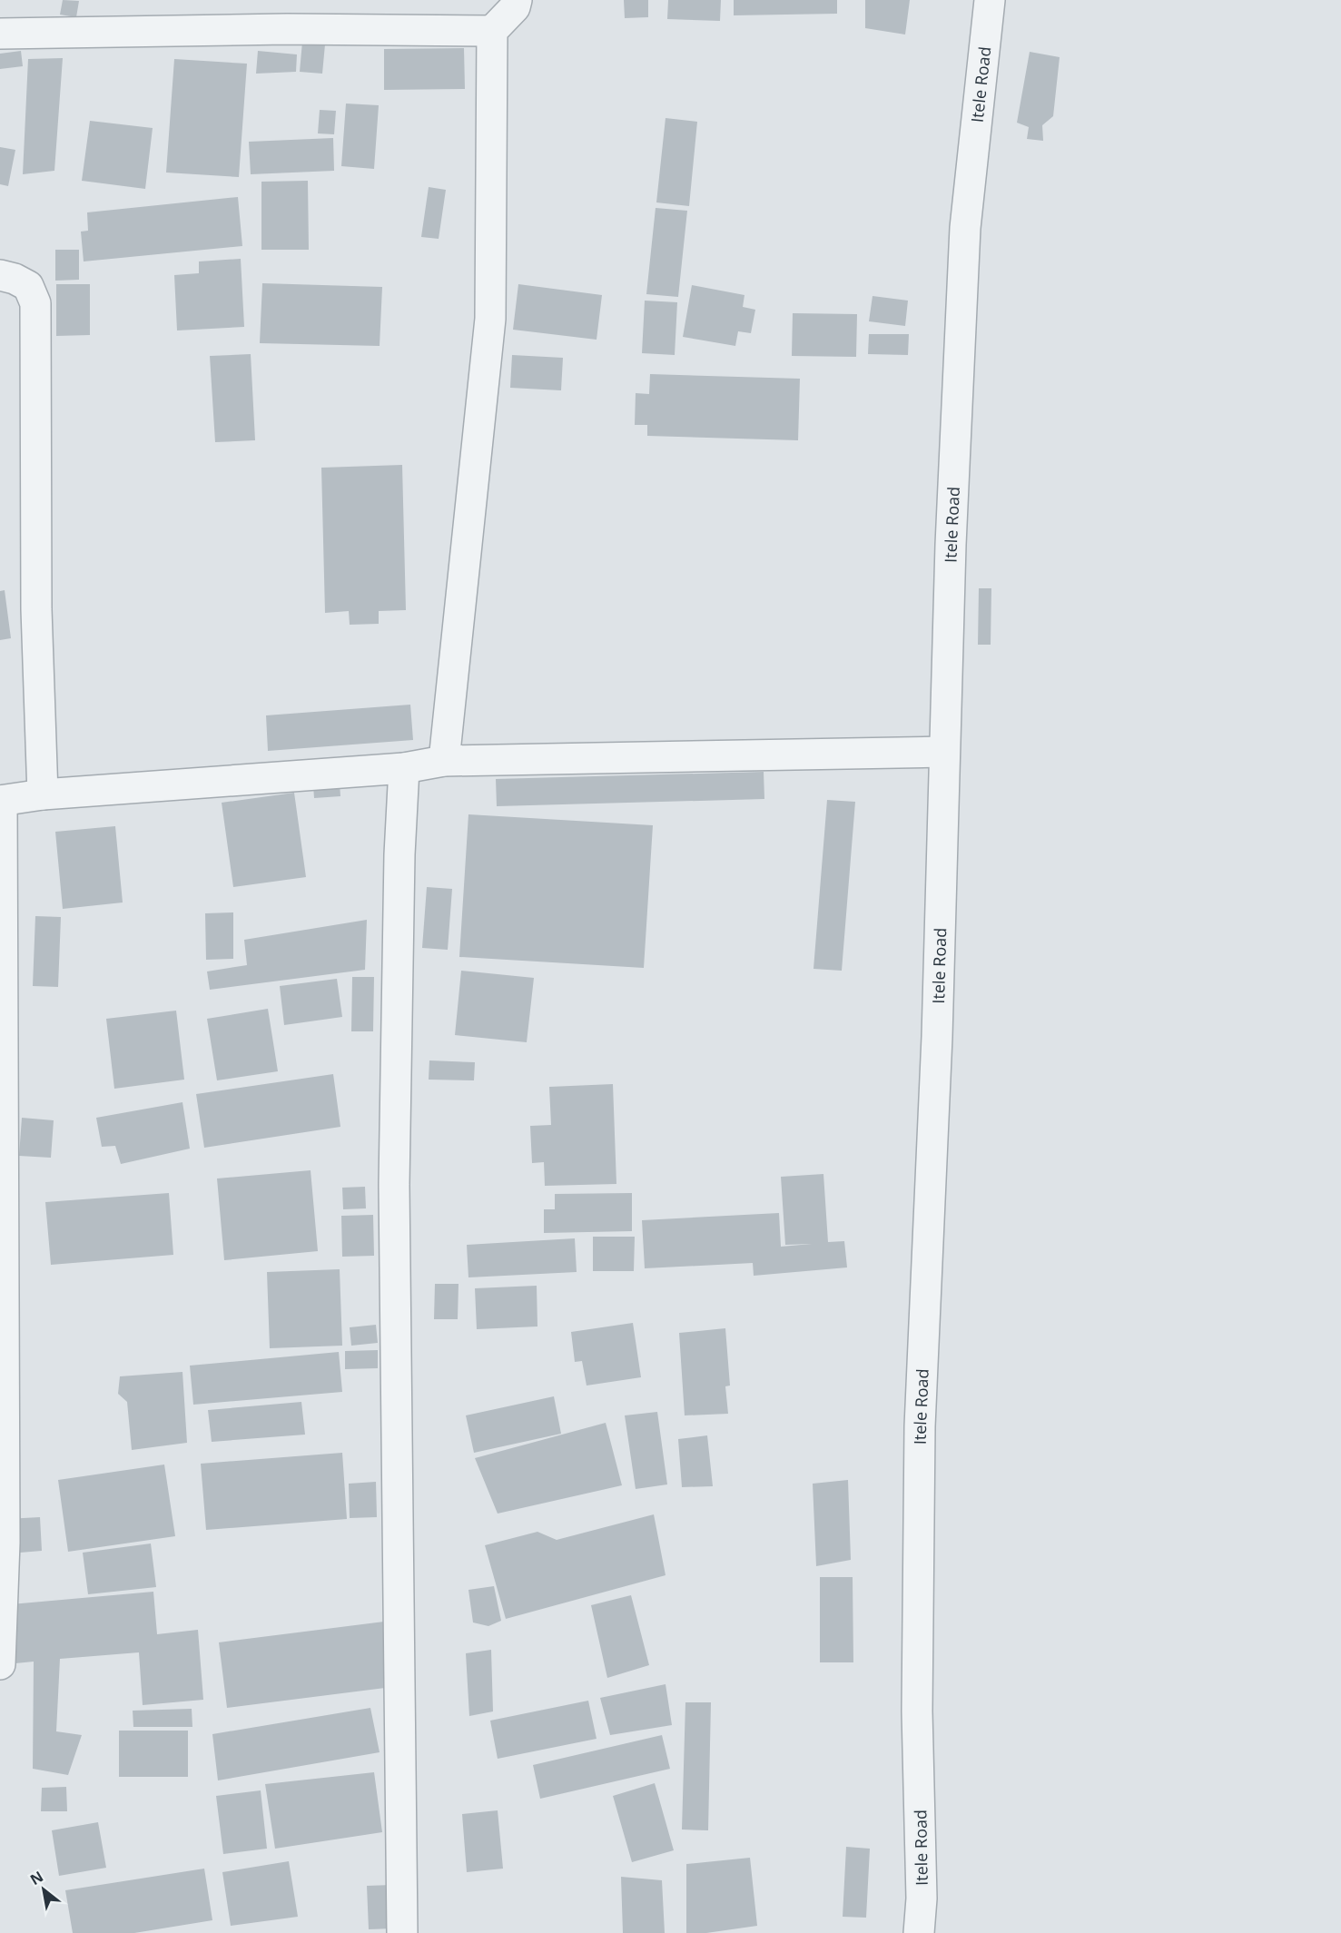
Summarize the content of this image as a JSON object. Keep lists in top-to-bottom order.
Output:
{
  "streets": {
    "street": ["Itele Road"]
  },
  "north": "top left"
}
